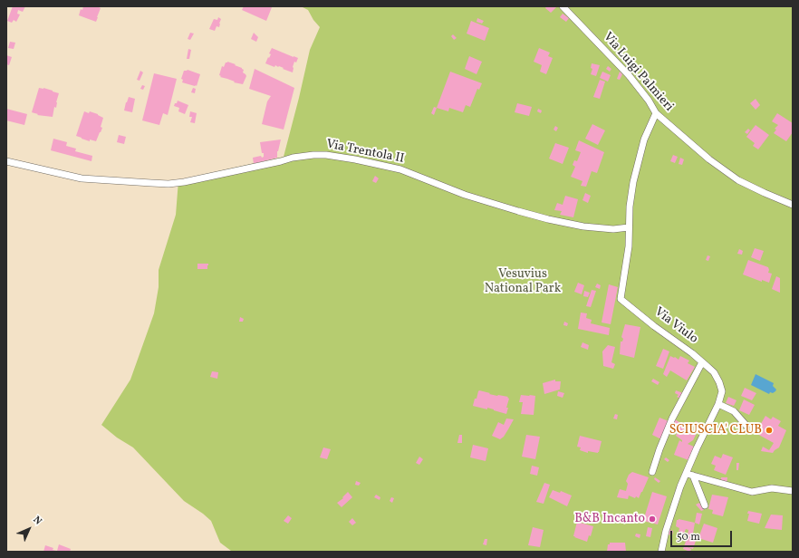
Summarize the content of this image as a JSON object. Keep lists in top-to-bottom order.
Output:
{
  "streets": {
    "street": ["Via Luigi Palmieri", "Via Trentola II", "Via Viulo"]
  },
  "crossings": [
    ["Via Luigi Palmieri", "Via Viulo"],
    ["Via Trentola II", "Via Viulo"]
  ],
  "parks": ["Vesuvius National Park"],
  "places": ["SCIUSCIA' CLUB", "B&B Incanto"],
  "scale_bar": "50 m",
  "north": "top right"
}
